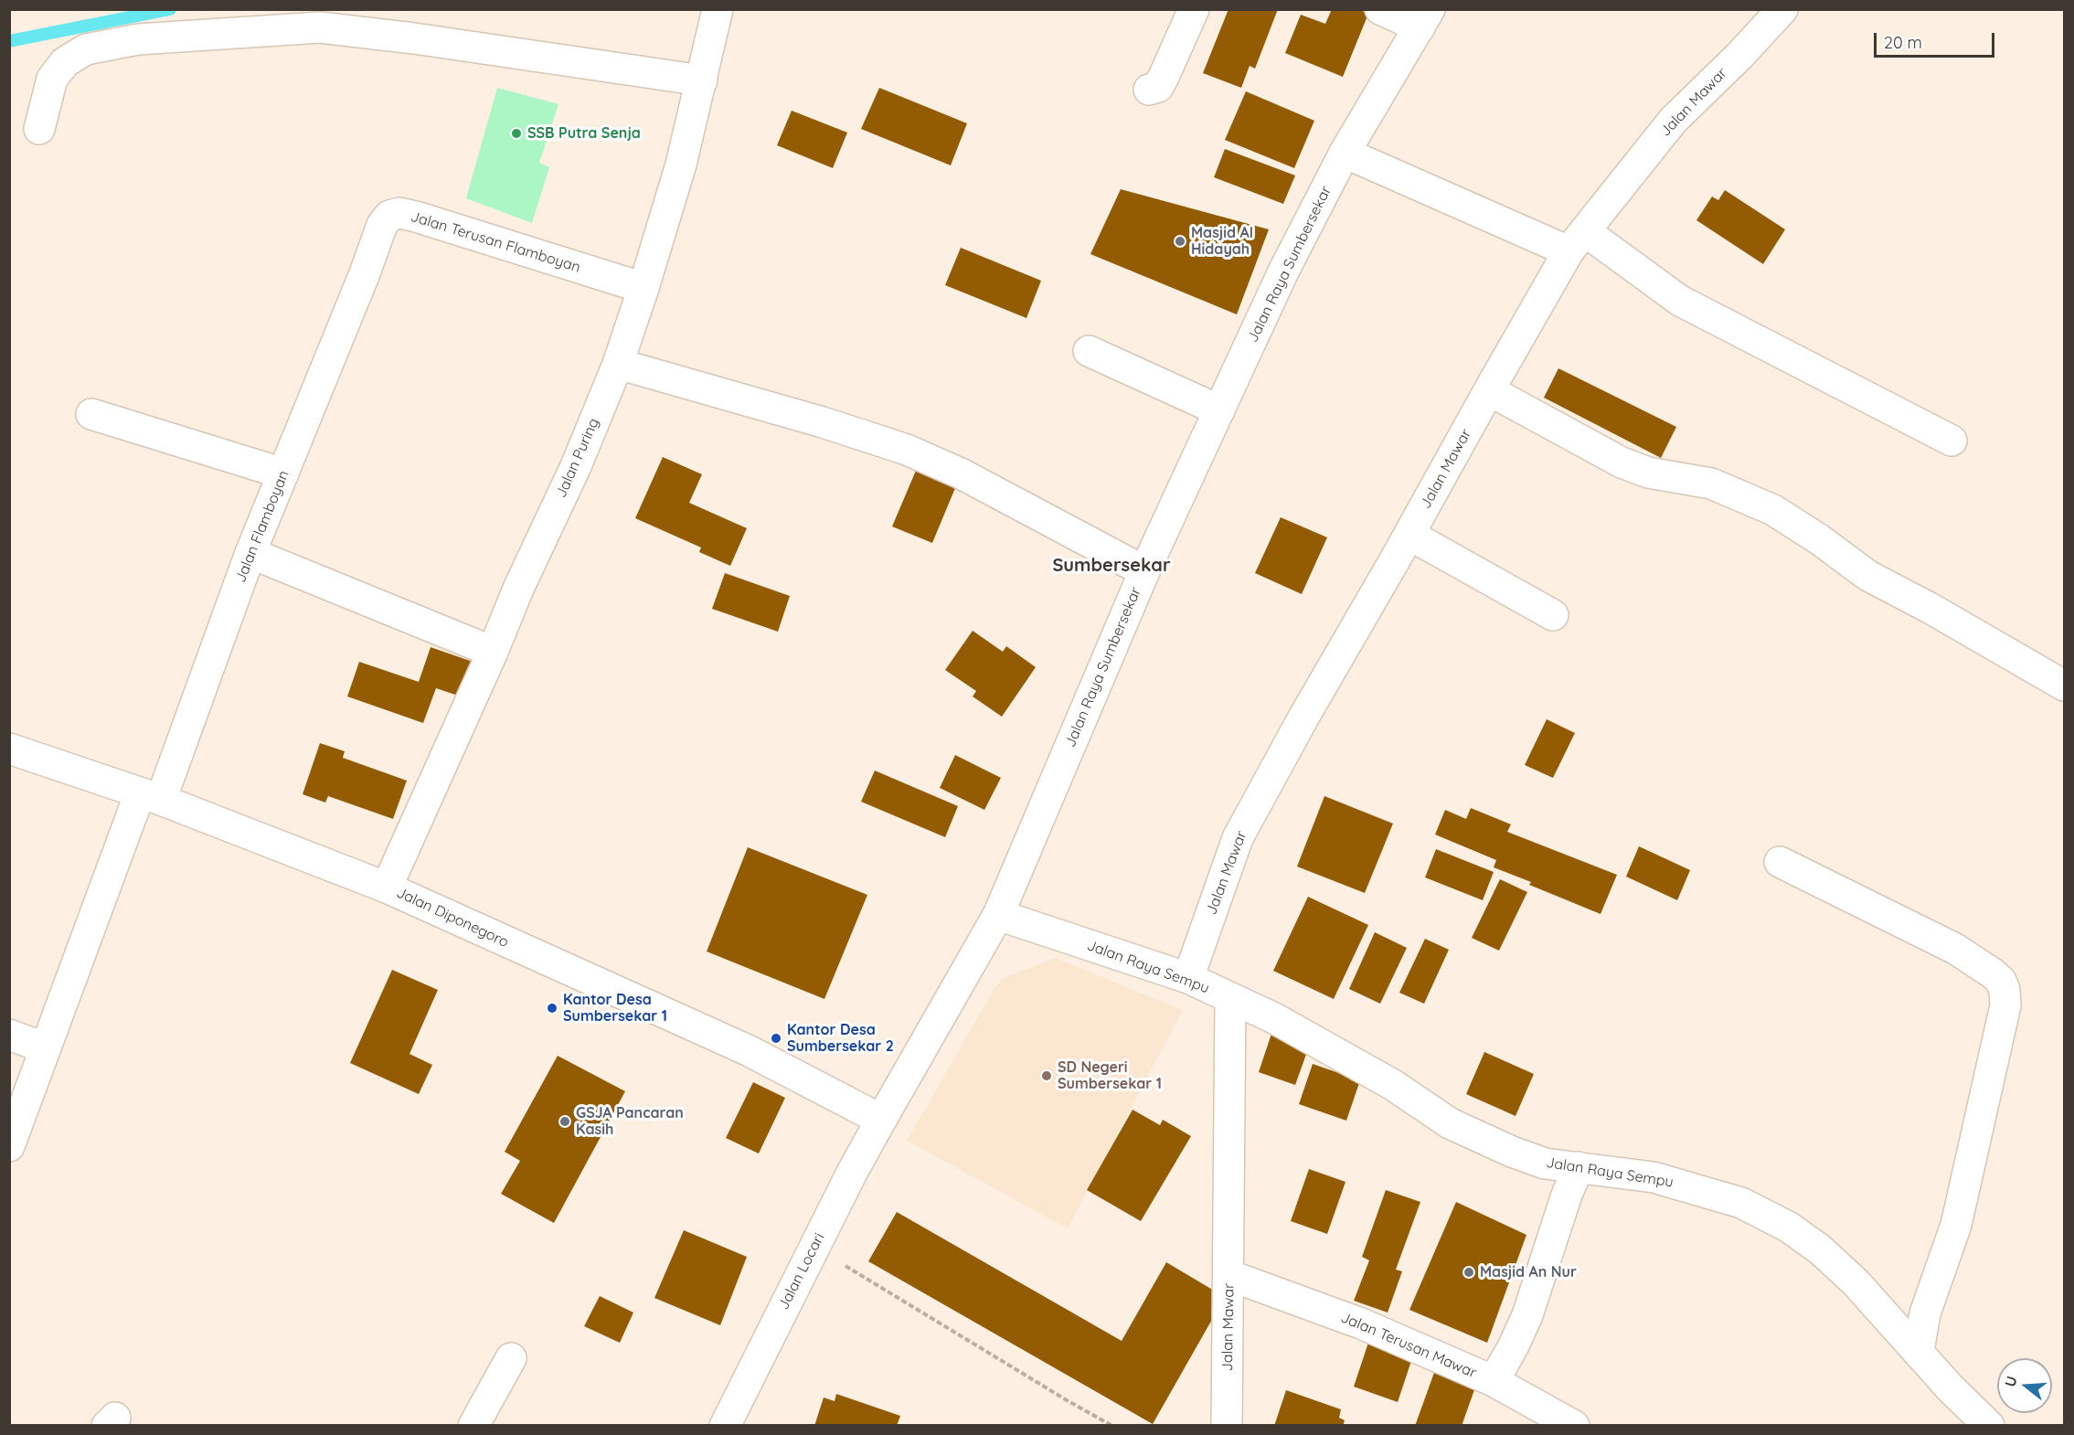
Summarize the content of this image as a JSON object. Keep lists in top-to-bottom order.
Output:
{
  "streets": {
    "street": [
      "Jalan Mawar",
      "Jalan Terusan Flamboyan",
      "Jalan Raya Sumbersekar",
      "Jalan Puring",
      "Jalan Flamboyan",
      "Jalan Diponegoro",
      "Jalan Raya Sempu",
      "Jalan Locari",
      "Jalan Terusan Mawar"
    ]
  },
  "crossings": [
    ["Jalan Mawar", "Jalan Raya Sempu"],
    ["Jalan Mawar", "Jalan Terusan Mawar"],
    ["Jalan Terusan Flamboyan", "Jalan Puring"],
    ["Jalan Terusan Flamboyan", "Jalan Flamboyan"],
    ["Jalan Raya Sumbersekar", "Jalan Diponegoro"],
    ["Jalan Raya Sumbersekar", "Jalan Raya Sempu"],
    ["Jalan Raya Sumbersekar", "Jalan Locari"],
    ["Jalan Puring", "Jalan Diponegoro"],
    ["Jalan Flamboyan", "Jalan Diponegoro"],
    ["Jalan Diponegoro", "Jalan Locari"],
    ["Jalan Raya Sempu", "Jalan Terusan Mawar"]
  ],
  "districts": ["Sumbersekar"],
  "places": [
    "SSB Putra Senja",
    "Masjid Al Hidayah",
    "Kantor Desa Sumbersekar 1",
    "Kantor Desa Sumbersekar 2",
    "SD Negeri Sumbersekar 1",
    "GSJA Pancaran Kasih",
    "Masjid An Nur"
  ],
  "scale_bar": "20 m",
  "north": "left"
}
